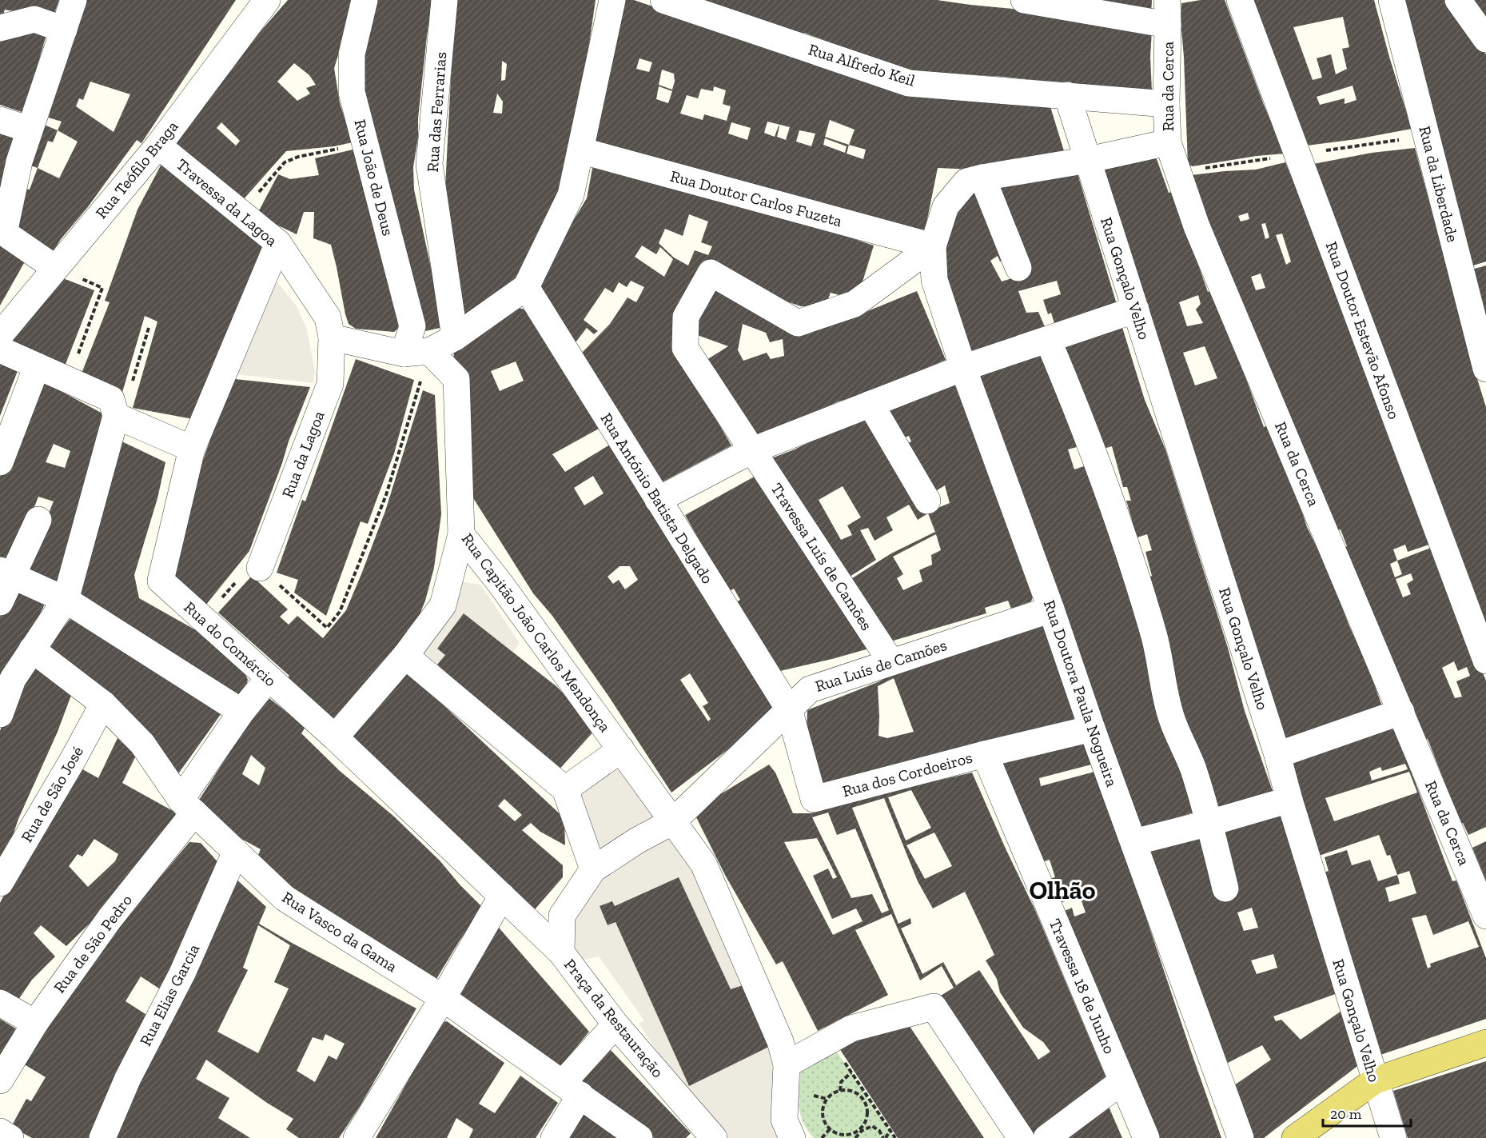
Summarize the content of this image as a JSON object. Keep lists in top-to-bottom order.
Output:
{
  "streets": {
    "street": [
      "Rua Alfredo Keil",
      "Rua da Cerca",
      "Rua das Ferrarias",
      "Rua Teófilo Braga",
      "Rua João de Deus",
      "Rua da Liberdade",
      "Rua Doutor Carlos Fuzeta",
      "Travessa da Lagoa",
      "Rua Gonçalo Velho",
      "Rua Doutor Estevão Afonso",
      "Rua da Lagoa",
      "Rua António Batista Delgado",
      "Travessa Luís de Camões",
      "Rua Capitão João Carlos Mendonça",
      "Rua do Comércio",
      "Rua Luís de Camões",
      "Rua Doutora Paula Nogueira",
      "Rua dos Cordoeiros",
      "Rua de São José",
      "Rua Vasco da Gama",
      "Rua de São Pedro",
      "Travessa 18 de Junho",
      "Rua Elias Garcia",
      "Praça da Restauração"
    ]
  },
  "crossings": [
    ["Rua Alfredo Keil", "Rua da Cerca"],
    ["Rua Alfredo Keil", "Rua Gonçalo Velho"],
    ["Rua Teófilo Braga", "Travessa da Lagoa"],
    ["Rua Doutor Carlos Fuzeta", "Travessa Luís de Camões"],
    ["Rua Doutor Carlos Fuzeta", "Rua Doutora Paula Nogueira"],
    ["Travessa da Lagoa", "Rua da Lagoa"],
    ["Rua António Batista Delgado", "Rua Luís de Camões"],
    ["Rua António Batista Delgado", "Rua dos Cordoeiros"],
    ["Travessa Luís de Camões", "Rua Luís de Camões"],
    ["Travessa Luís de Camões", "Rua Doutora Paula Nogueira"],
    ["Rua do Comércio", "Rua de São Pedro"],
    ["Rua do Comércio", "Praça da Restauração"],
    ["Rua Luís de Camões", "Rua Doutora Paula Nogueira"],
    ["Rua Luís de Camões", "Rua dos Cordoeiros"],
    ["Rua Luís de Camões", "Praça da Restauração"],
    ["Rua Doutora Paula Nogueira", "Rua dos Cordoeiros"],
    ["Rua dos Cordoeiros", "Travessa 18 de Junho"],
    ["Rua de São José", "Rua Vasco da Gama"],
    ["Rua Vasco da Gama", "Rua de São Pedro"],
    ["Rua Vasco da Gama", "Rua Elias Garcia"]
  ],
  "districts": ["Olhão"],
  "scale_bar": "20 m"
}
